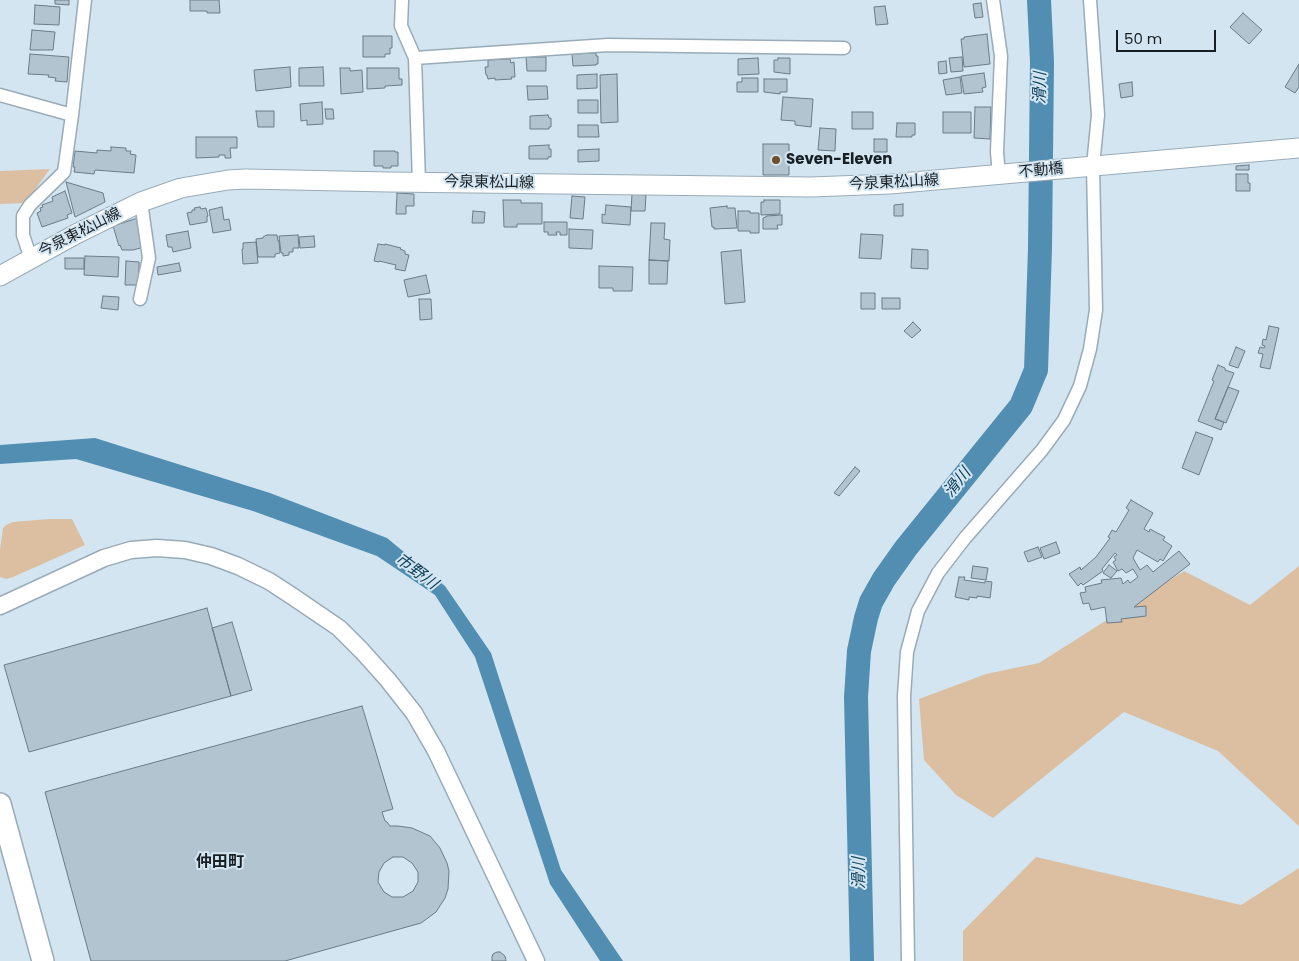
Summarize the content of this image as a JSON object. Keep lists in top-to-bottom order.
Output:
{
  "streets": {
    "main road": ["不動橋", "今泉東松山線"]
  },
  "crossings": [
    ["不動橋", "今泉東松山線"]
  ],
  "districts": ["仲田町"],
  "water": ["滑川", "市野川"],
  "places": ["Seven-Eleven"],
  "scale_bar": "50 m"
}
